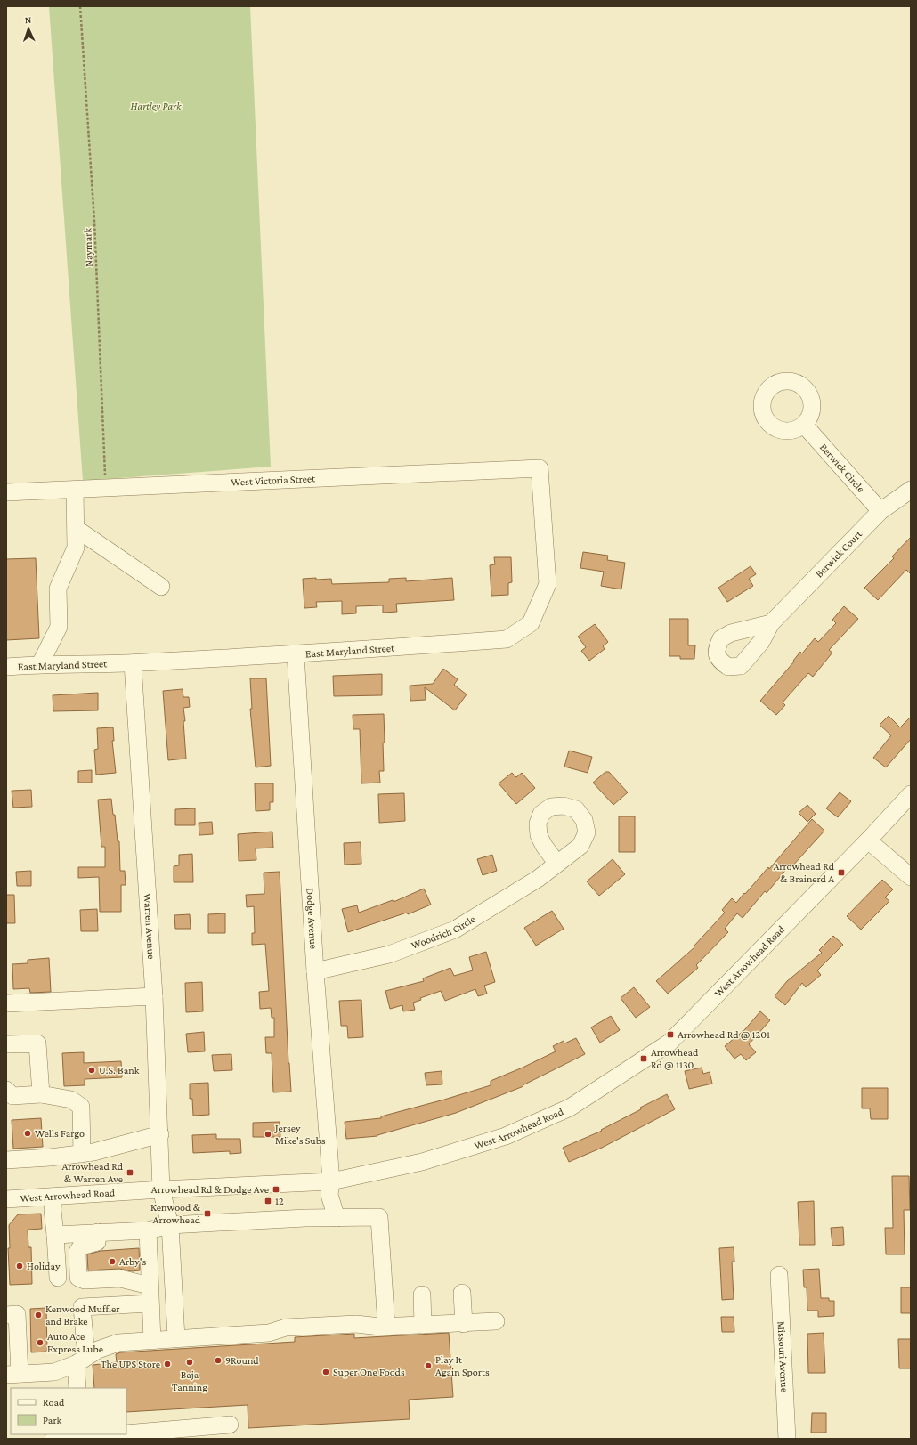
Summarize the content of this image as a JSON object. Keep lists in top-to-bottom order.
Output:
{
  "streets": {
    "street": [
      "Berwick Circle",
      "West Victoria Street",
      "Berwick Court",
      "East Maryland Street",
      "Dodge Avenue",
      "Warren Avenue",
      "Woodrich Circle",
      "West Arrowhead Road",
      "Missouri Avenue"
    ],
    "path": ["Naymark"]
  },
  "crossings": [
    ["Naymark", "West Victoria Street"],
    ["Berwick Circle", "Berwick Court"],
    ["West Victoria Street", "East Maryland Street"],
    ["East Maryland Street", "Dodge Avenue"],
    ["East Maryland Street", "Warren Avenue"],
    ["Dodge Avenue", "Woodrich Circle"],
    ["Dodge Avenue", "West Arrowhead Road"],
    ["Warren Avenue", "West Arrowhead Road"]
  ],
  "parks": ["Hartley Park"],
  "places": {
    "transit": [
      "Arrowhead Rd & Brainerd A",
      "Arrowhead Rd @ 1201",
      "Arrowhead Rd @ 1130",
      "Arrowhead Rd & Warren Ave",
      "Arrowhead Rd & Dodge Ave",
      "12",
      "Kenwood & Arrowhead"
    ],
    "other": [
      "U.S. Bank",
      "Wells Fargo",
      "Jersey Mike's Subs",
      "Arby's",
      "Holiday",
      "Kenwood Muffler and Brake",
      "Auto Ace Express Lube",
      "9Round",
      "Baja Tanning",
      "The UPS Store",
      "Play It Again Sports",
      "Super One Foods"
    ]
  },
  "legend": ["Road", "Park"],
  "north": "top"
}
